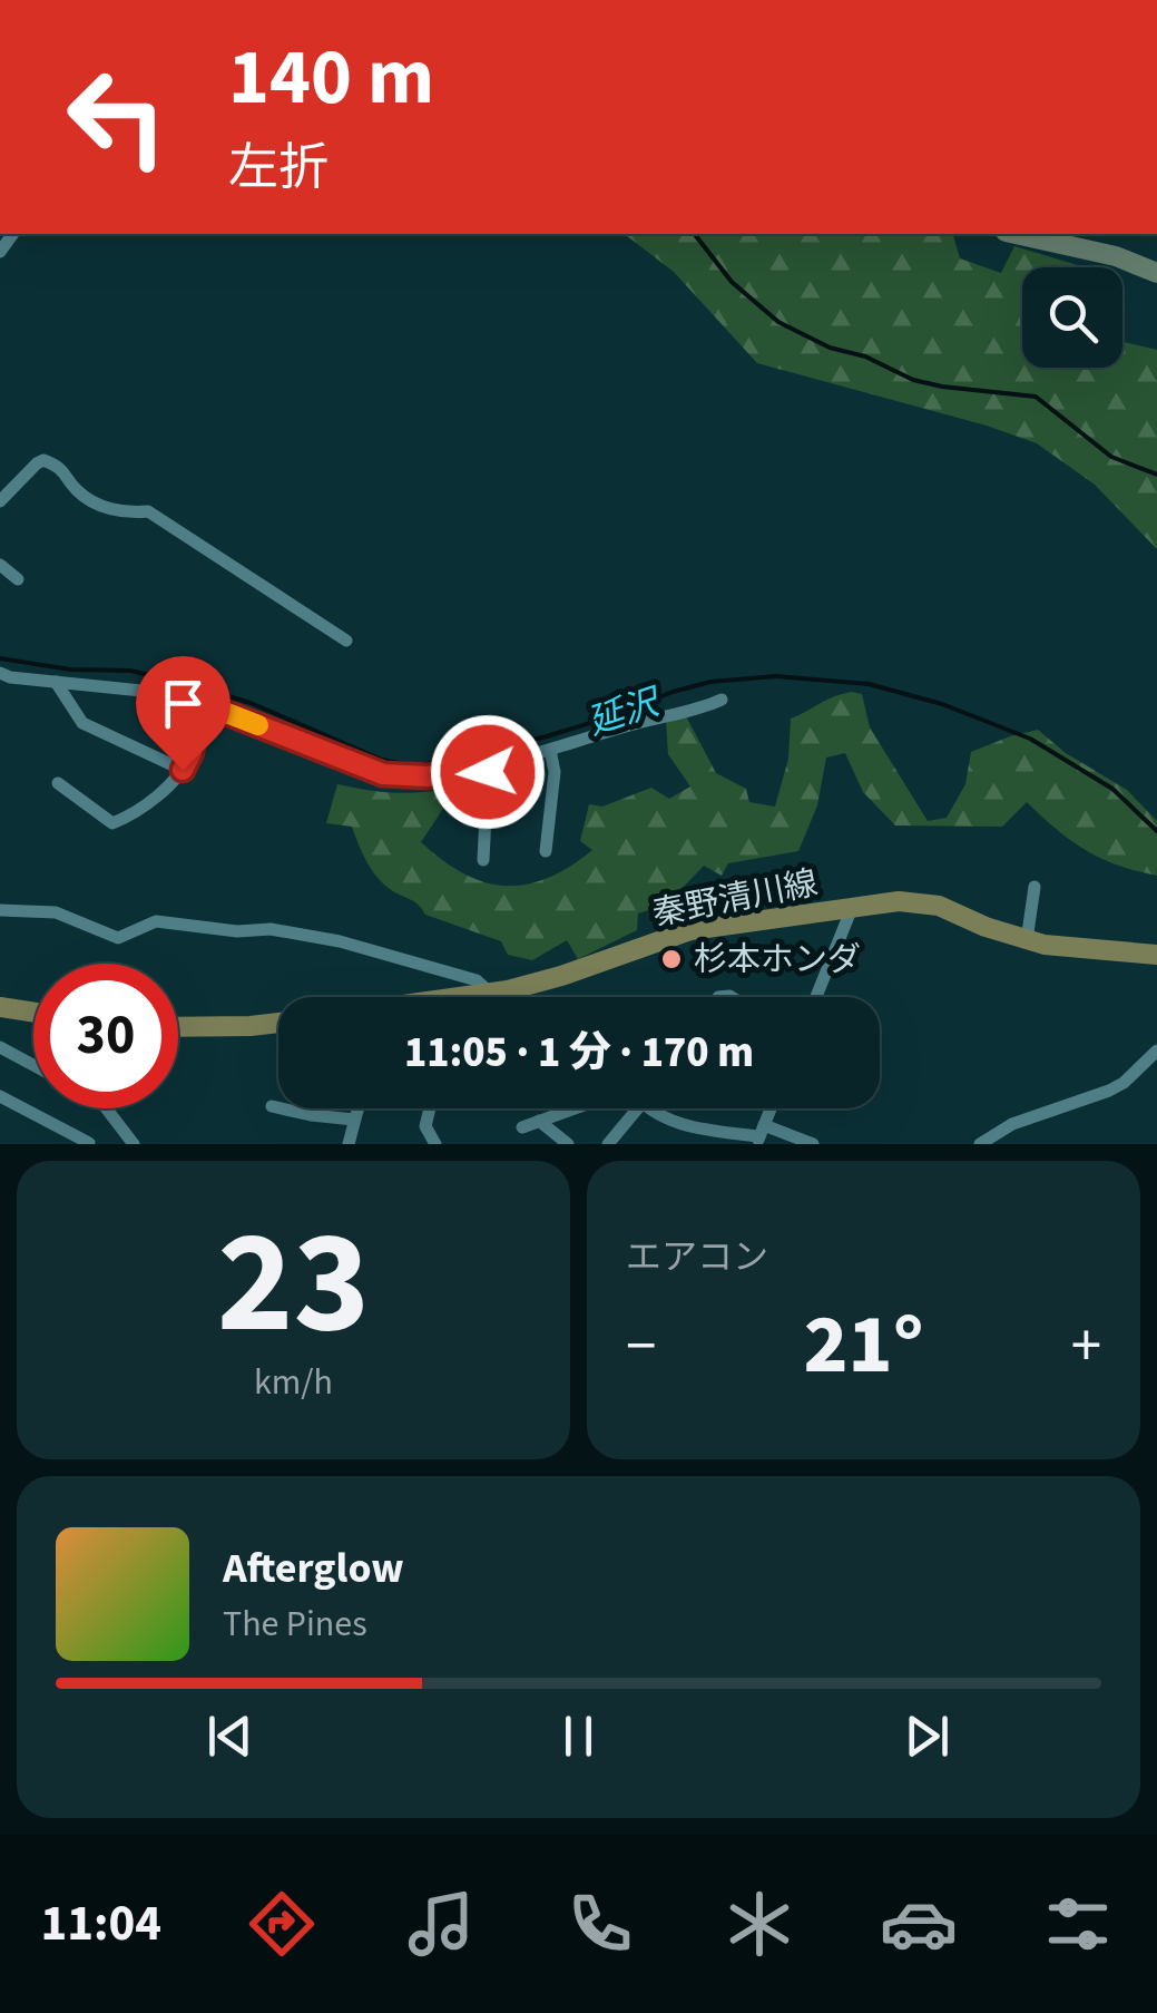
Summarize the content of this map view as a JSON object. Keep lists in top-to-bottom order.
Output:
{
  "streets": {
    "main road": ["秦野清川線"]
  },
  "water": ["延沢"],
  "places": ["杉本ホンダ"],
  "page": {
    "turn": ["140 m", "左折"],
    "limit": "30",
    "trip": "11:05 · 1 分 · 170 m",
    "tile": [
      ["23", "km/h"],
      "エアコン"
    ],
    "heat": ["−", "21°", "+"],
    "song": ["Afterglow", "The Pines"],
    "tabs": "11:04"
  }
}
